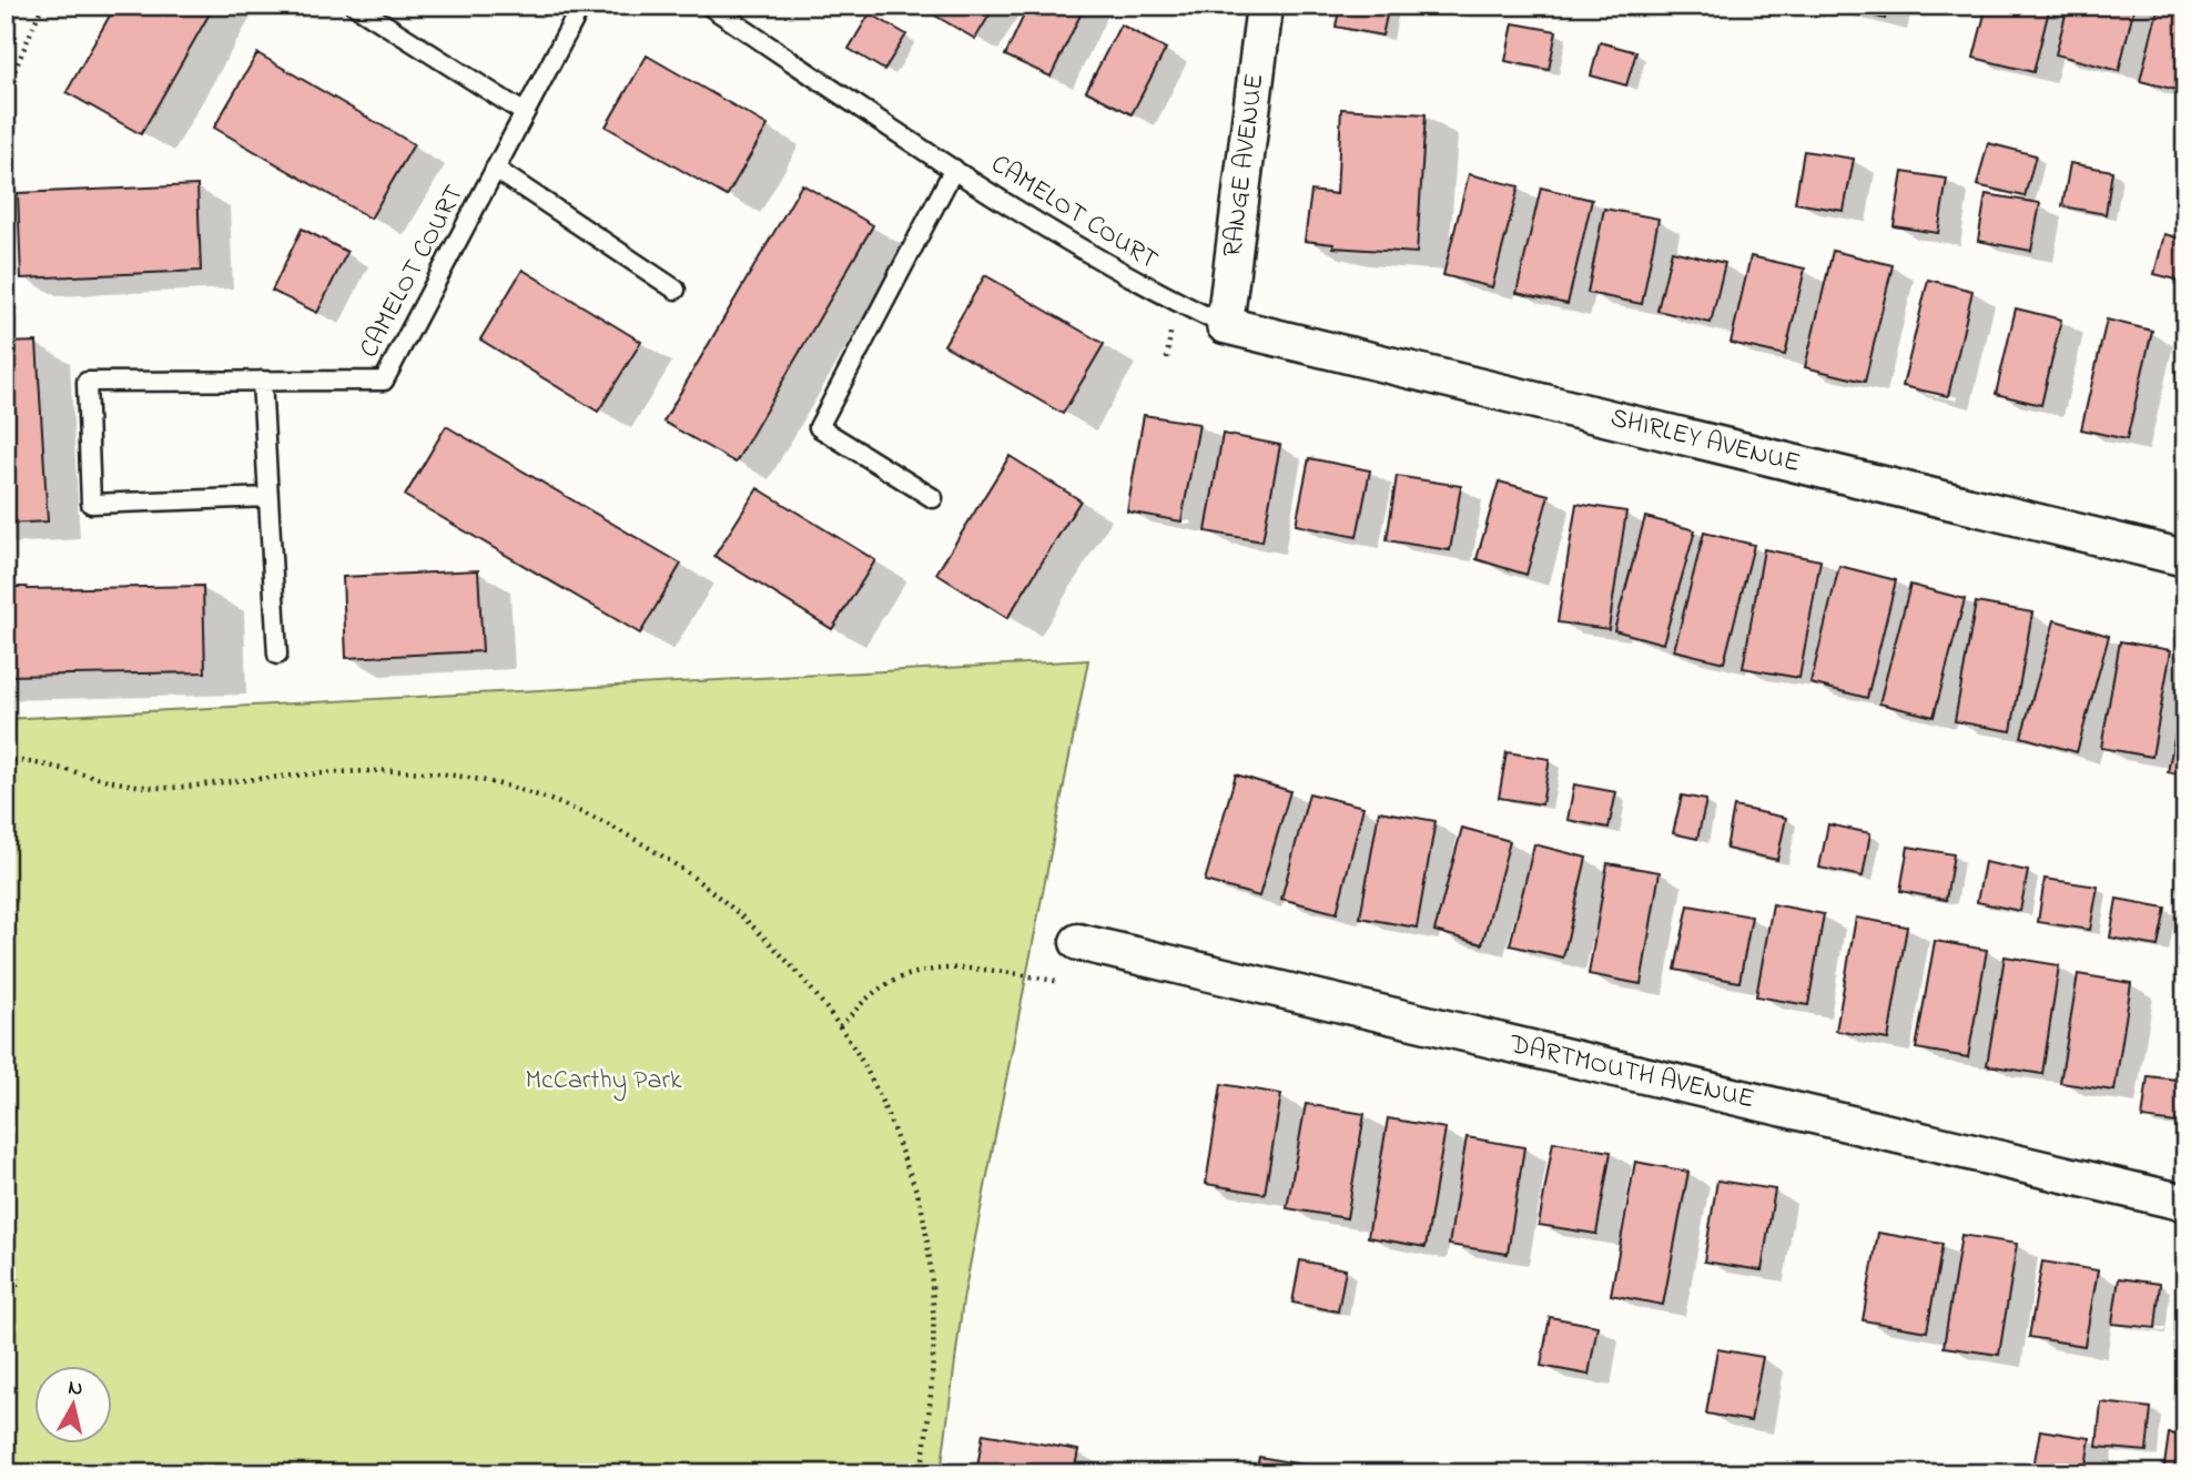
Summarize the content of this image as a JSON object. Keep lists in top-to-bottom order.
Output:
{
  "streets": {
    "street": ["RANGE AVENUE", "SHIRLEY AVENUE", "DARTMOUTH AVENUE"],
    "lane": ["CAMELOT COURT"]
  },
  "crossings": [
    ["RANGE AVENUE", "CAMELOT COURT"],
    ["RANGE AVENUE", "SHIRLEY AVENUE"],
    ["CAMELOT COURT", "SHIRLEY AVENUE"]
  ],
  "parks": ["McCarthy Park"],
  "north": "top"
}
